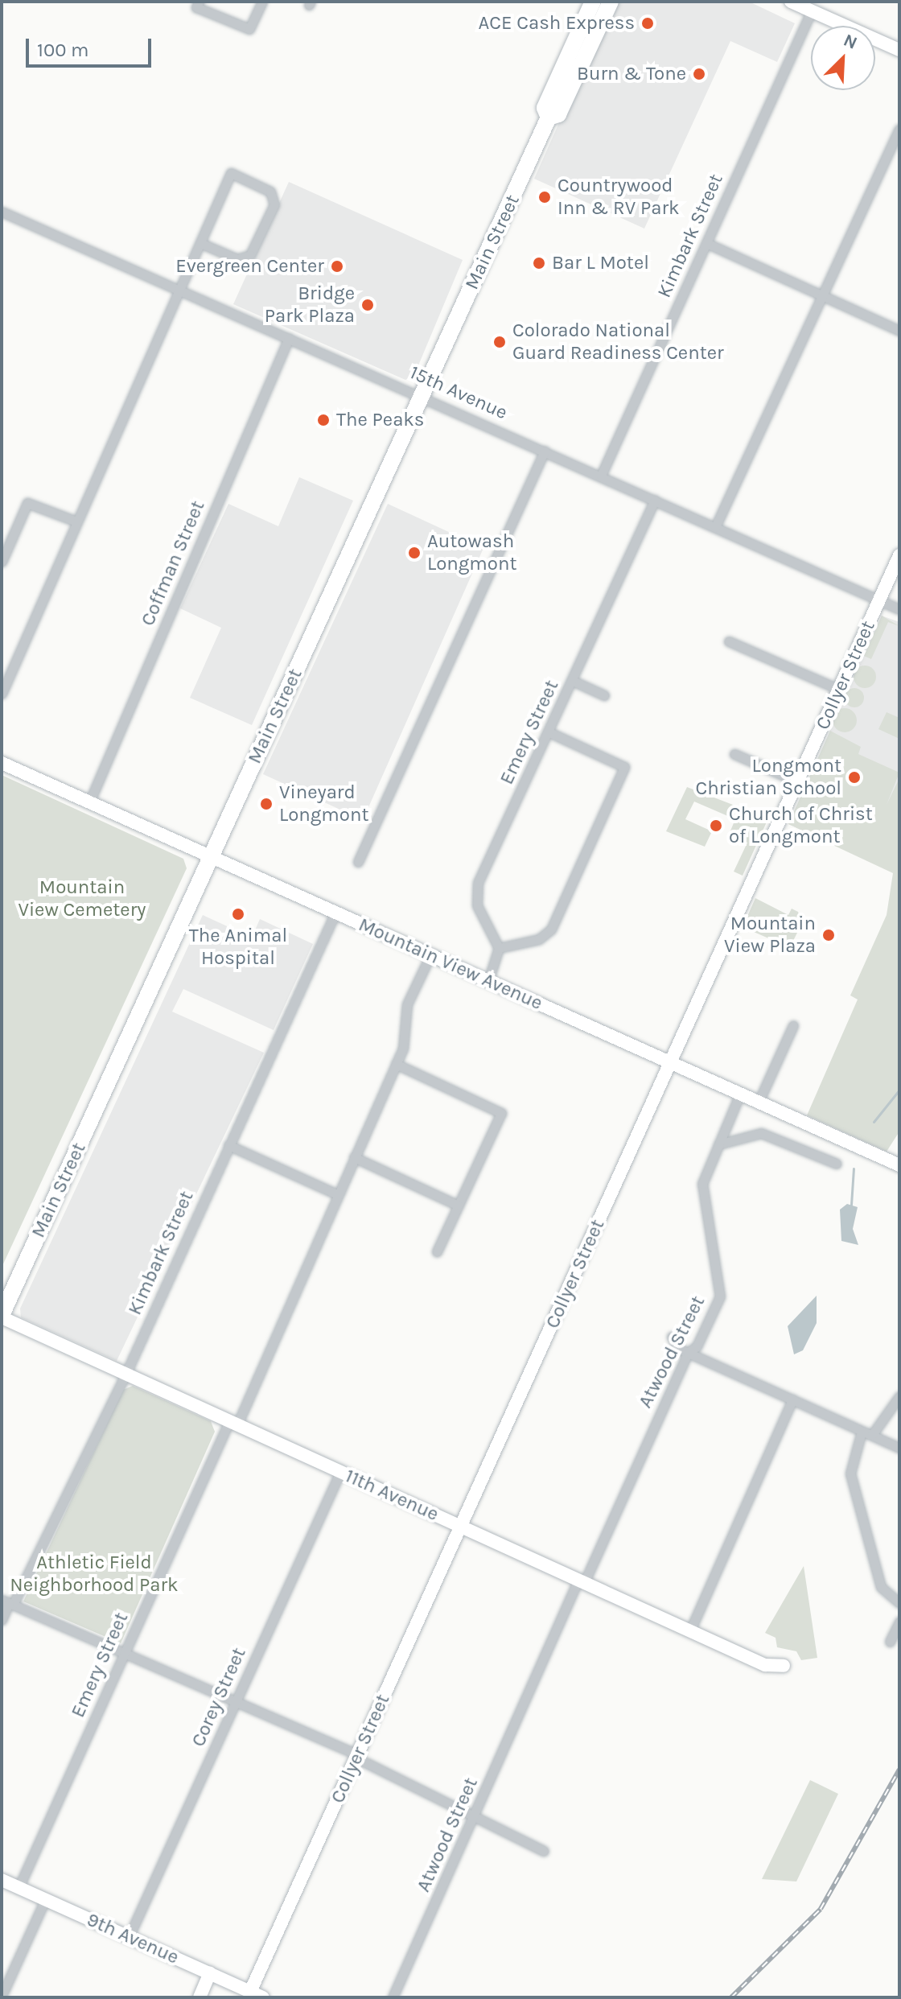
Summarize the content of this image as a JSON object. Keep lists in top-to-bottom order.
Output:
{
  "streets": {
    "highway": ["Main Street"],
    "street": [
      "Kimbark Street",
      "15th Avenue",
      "Coffman Street",
      "Collyer Street",
      "Emery Street",
      "Mountain View Avenue",
      "Atwood Street",
      "11th Avenue",
      "Corey Street",
      "9th Avenue"
    ]
  },
  "crossings": [
    ["Kimbark Street", "15th Avenue"],
    ["Kimbark Street", "Mountain View Avenue"],
    ["Kimbark Street", "11th Avenue"],
    ["Main Street", "15th Avenue"],
    ["Main Street", "Mountain View Avenue"],
    ["Main Street", "11th Avenue"],
    ["15th Avenue", "Coffman Street"],
    ["15th Avenue", "Collyer Street"],
    ["15th Avenue", "Emery Street"],
    ["Coffman Street", "Mountain View Avenue"],
    ["Collyer Street", "Mountain View Avenue"],
    ["Collyer Street", "11th Avenue"],
    ["Collyer Street", "9th Avenue"],
    ["Emery Street", "Mountain View Avenue"],
    ["Emery Street", "11th Avenue"],
    ["Emery Street", "9th Avenue"],
    ["Mountain View Avenue", "Atwood Street"],
    ["Atwood Street", "11th Avenue"],
    ["11th Avenue", "Corey Street"],
    ["Corey Street", "9th Avenue"]
  ],
  "parks": ["Mountain View Cemetery", "Athletic Field Neighborhood Park"],
  "places": [
    "ACE Cash Express",
    "Burn & Tone",
    "Countrywood Inn & RV Park",
    "Bar L Motel",
    "Evergreen Center",
    "Bridge Park Plaza",
    "Colorado National Guard Readiness Center",
    "The Peaks",
    "Autowash Longmont",
    "Longmont Christian School",
    "Vineyard Longmont",
    "Church of Christ of Longmont",
    "The Animal Hospital",
    "Mountain View Plaza"
  ],
  "scale_bar": "100 m",
  "north": "top right"
}
